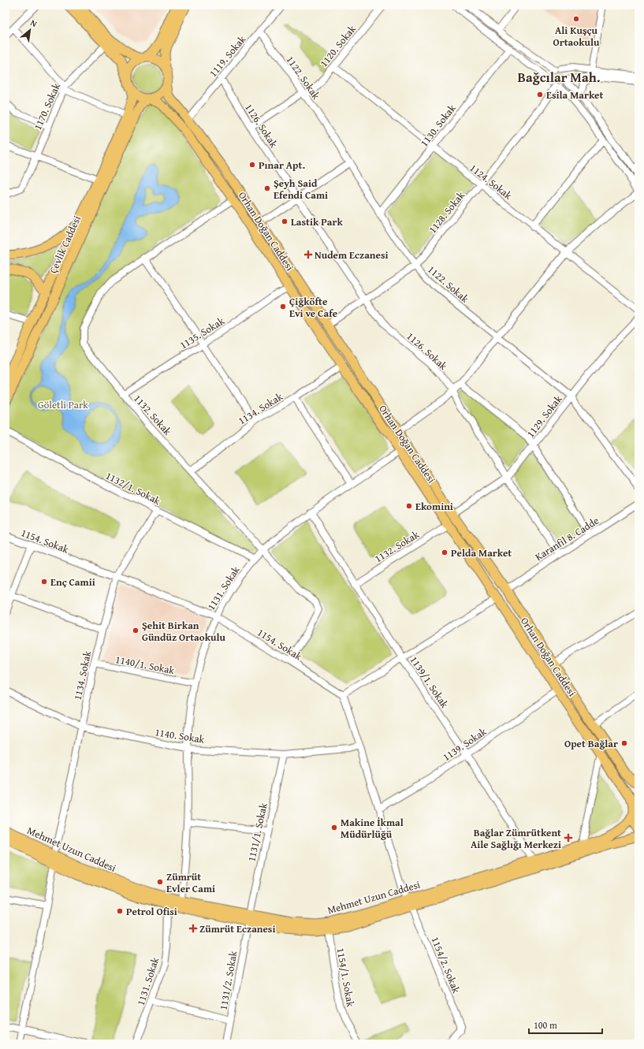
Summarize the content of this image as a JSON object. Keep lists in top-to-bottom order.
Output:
{
  "streets": {
    "main road": ["Orhan Doğan Caddesi", "Çevlik Caddesi", "Mehmet Uzun Caddesi"],
    "street": [
      "1120. Sokak",
      "1119. Sokak",
      "1122. Sokak",
      "1170. Sokak",
      "1126. Sokak",
      "1130. Sokak",
      "1124. Sokak",
      "1128. Sokak",
      "1135. Sokak",
      "1134. Sokak",
      "1132. Sokak",
      "1129. Sokak",
      "1132/1. Sokak",
      "Karanfil 8. Cadde",
      "1154. Sokak",
      "1131. Sokak",
      "1140/1. Sokak",
      "1139/1. Sokak",
      "1140. Sokak",
      "1139. Sokak",
      "1131/1. Sokak",
      "1154/2. Sokak",
      "1154/1. Sokak",
      "1131/2. Sokak"
    ]
  },
  "crossings": [
    ["1120. Sokak", "1122. Sokak"],
    ["1120. Sokak", "1126. Sokak"],
    ["1120. Sokak", "1124. Sokak"],
    ["1119. Sokak", "1122. Sokak"],
    ["1119. Sokak", "1126. Sokak"],
    ["1122. Sokak", "1130. Sokak"],
    ["1122. Sokak", "1128. Sokak"],
    ["1122. Sokak", "1129. Sokak"],
    ["1126. Sokak", "1128. Sokak"],
    ["1126. Sokak", "1129. Sokak"],
    ["1126. Sokak", "Karanfil 8. Cadde"],
    ["1130. Sokak", "1124. Sokak"],
    ["1124. Sokak", "1128. Sokak"],
    ["Orhan Doğan Caddesi", "Çevlik Caddesi"],
    ["Orhan Doğan Caddesi", "1135. Sokak"],
    ["Orhan Doğan Caddesi", "1134. Sokak"],
    ["Orhan Doğan Caddesi", "1132. Sokak"],
    ["Orhan Doğan Caddesi", "1131. Sokak"],
    ["Orhan Doğan Caddesi", "1139. Sokak"],
    ["Orhan Doğan Caddesi", "Mehmet Uzun Caddesi"],
    ["1135. Sokak", "1132. Sokak"],
    ["1134. Sokak", "1132. Sokak"],
    ["1134. Sokak", "1132/1. Sokak"],
    ["1134. Sokak", "1154. Sokak"],
    ["1134. Sokak", "1140/1. Sokak"],
    ["1134. Sokak", "1140. Sokak"],
    ["1134. Sokak", "Mehmet Uzun Caddesi"],
    ["1132. Sokak", "1154. Sokak"],
    ["1132. Sokak", "1131. Sokak"],
    ["1132. Sokak", "1139/1. Sokak"],
    ["1132/1. Sokak", "1131. Sokak"],
    ["1154. Sokak", "1131. Sokak"],
    ["1131. Sokak", "1140/1. Sokak"],
    ["1131. Sokak", "1139/1. Sokak"],
    ["1131. Sokak", "1140. Sokak"],
    ["1131. Sokak", "Mehmet Uzun Caddesi"],
    ["1139/1. Sokak", "1139. Sokak"],
    ["1139/1. Sokak", "Mehmet Uzun Caddesi"],
    ["1140. Sokak", "1131/1. Sokak"],
    ["1131/1. Sokak", "Mehmet Uzun Caddesi"],
    ["1131/1. Sokak", "1131/2. Sokak"],
    ["Mehmet Uzun Caddesi", "1154/2. Sokak"],
    ["Mehmet Uzun Caddesi", "1131/2. Sokak"]
  ],
  "districts": ["Bağcılar Mah."],
  "parks": ["Göletli Park"],
  "places": {
    "other": [
      "Ali Kuşçu Ortaokulu",
      "Esila Market",
      "Pınar Apt.",
      "Şeyh Said Efendi Cami",
      "Lastik Park",
      "Çiğköfte Evi ve Cafe",
      "Ekomini",
      "Pelda Market",
      "Enç Camii",
      "Şehit Birkan Gündüz Ortaokulu",
      "Opet Bağlar",
      "Makine İkmal Müdürlüğü",
      "Zümrüt Evler Cami",
      "Petrol Ofisi"
    ],
    "health": ["Nudem Eczanesi", "Bağlar Zümrütkent Aile Sağlığı Merkezi", "Zümrüt Eczanesi"]
  },
  "scale_bar": "100 m",
  "north": "top right"
}
